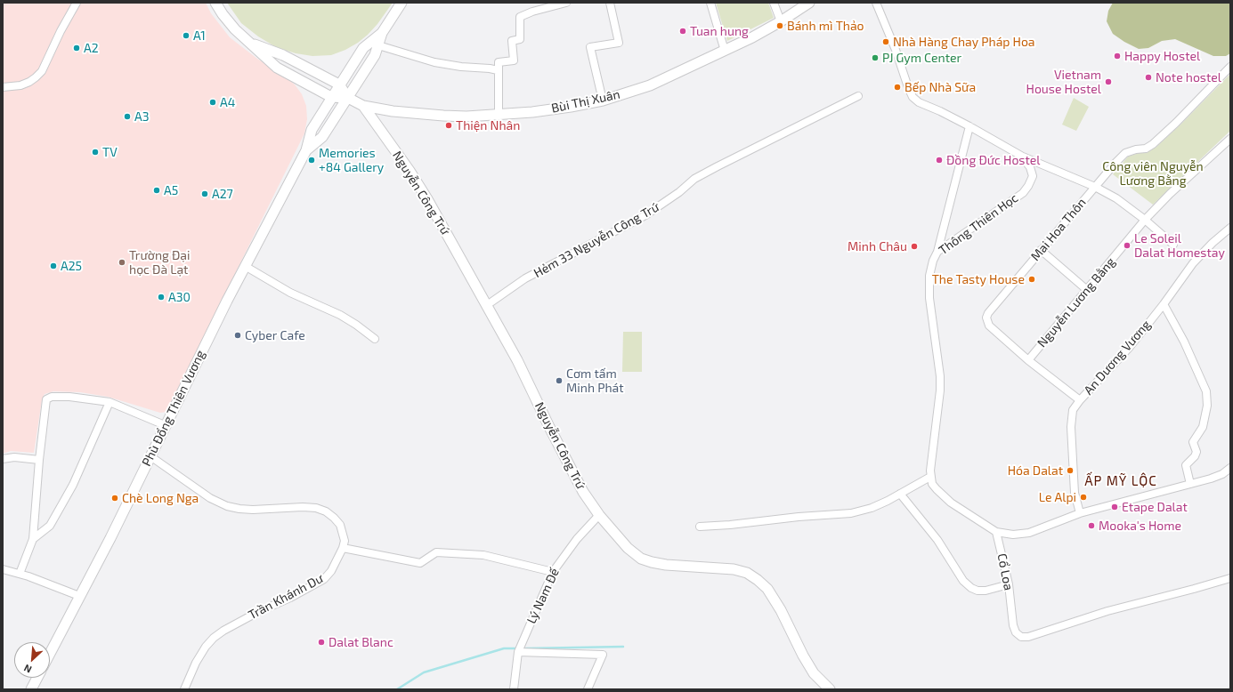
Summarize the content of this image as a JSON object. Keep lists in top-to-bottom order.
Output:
{
  "streets": {
    "main road": ["Bùi Thị Xuân", "Nguyễn Công Trứ", "Phù Đổng Thiên Vương"],
    "street": [
      "Thông Thiên Học",
      "Mai Hoa Thôn",
      "Hẻm 33 Nguyễn Công Trứ",
      "Nguyễn Lương Bằng",
      "An Dương Vương",
      "Cổ Loa",
      "Lý Nam Đế",
      "Trần Khánh Dư"
    ]
  },
  "crossings": [
    ["Bùi Thị Xuân", "Nguyễn Công Trứ"],
    ["Nguyễn Công Trứ", "Hẻm 33 Nguyễn Công Trứ"],
    ["Nguyễn Công Trứ", "Lý Nam Đế"],
    ["Mai Hoa Thôn", "Nguyễn Lương Bằng"],
    ["Mai Hoa Thôn", "An Dương Vương"],
    ["An Dương Vương", "Cổ Loa"],
    ["Phù Đổng Thiên Vương", "Trần Khánh Dư"]
  ],
  "districts": ["ẤP MỸ LỘC"],
  "parks": ["Công viên Nguyễn Lương Bằng"],
  "places": [
    "Bánh mì Thảo",
    "Tuan hung",
    "A1",
    "Nhà Hàng Chay Pháp Hoa",
    "A2",
    "Happy Hostel",
    "PJ Gym Center",
    "Note hostel",
    "Vietnam House Hostel",
    "Bếp Nhà Sữa",
    "A4",
    "A3",
    "Thiện Nhân",
    "TV",
    "Memories +84 Gallery",
    "Đồng Đức Hostel",
    "A5",
    "A27",
    "Le Soleil Dalat Homestay",
    "Minh Châu",
    "Trường Đại học Đà Lạt",
    "A25",
    "The Tasty House",
    "A30",
    "Cyber Cafe",
    "Cơm tấm Minh Phát",
    "Hóa Dalat",
    "Le Alpi",
    "Chè Long Nga",
    "Etape Dalat",
    "Mooka's Home",
    "Dalat Blanc"
  ],
  "north": "bottom left"
}
